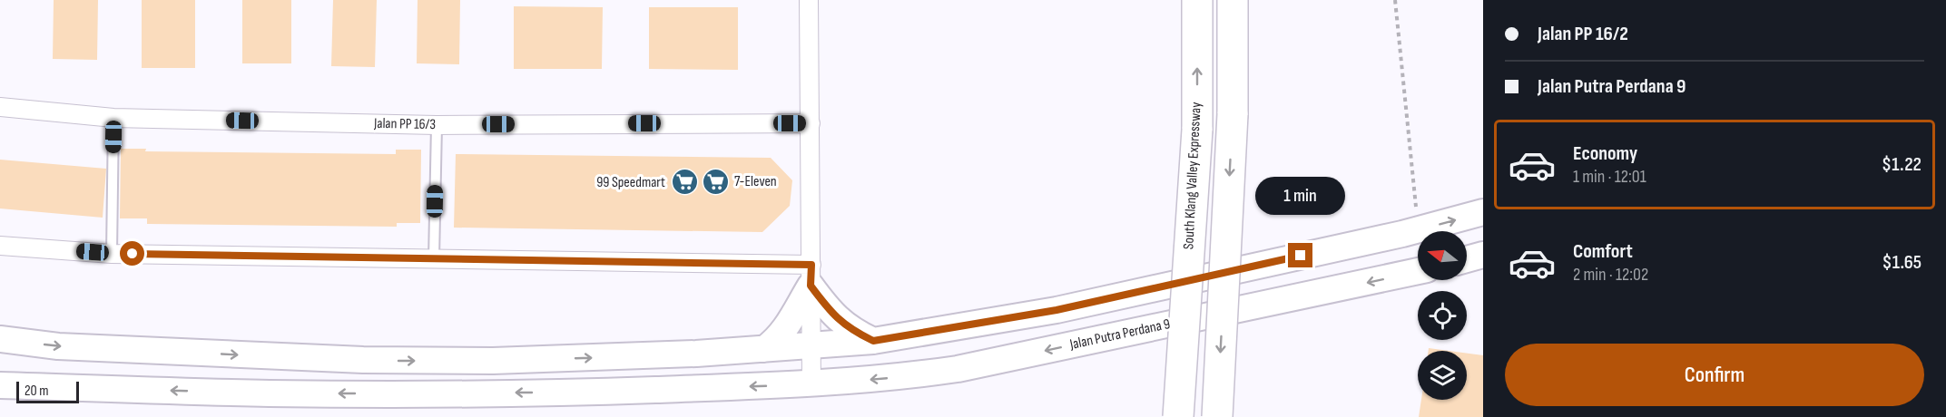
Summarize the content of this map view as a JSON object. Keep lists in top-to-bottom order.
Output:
{
  "streets": {
    "highway": ["South Klang Valley Expressway"],
    "street": ["Jalan PP 16/3", "Jalan Putra Perdana 9"]
  },
  "places": {
    "supermarket": ["7-Eleven", "99 Speedmart"]
  },
  "scale_bar": "20 m",
  "north": "left",
  "page": {
    "banner": ["Jalan PP 16/2", "Jalan Putra Perdana 9"],
    "list": [
      {
        "name": "Economy",
        "note": "1 min · 12:01",
        "value": "$1.22"
      },
      {
        "name": "Comfort",
        "note": "2 min · 12:02",
        "value": "$1.65"
      }
    ],
    "bubble": "1 min",
    "buttons": "Confirm",
    "scale": "20 m"
  }
}
